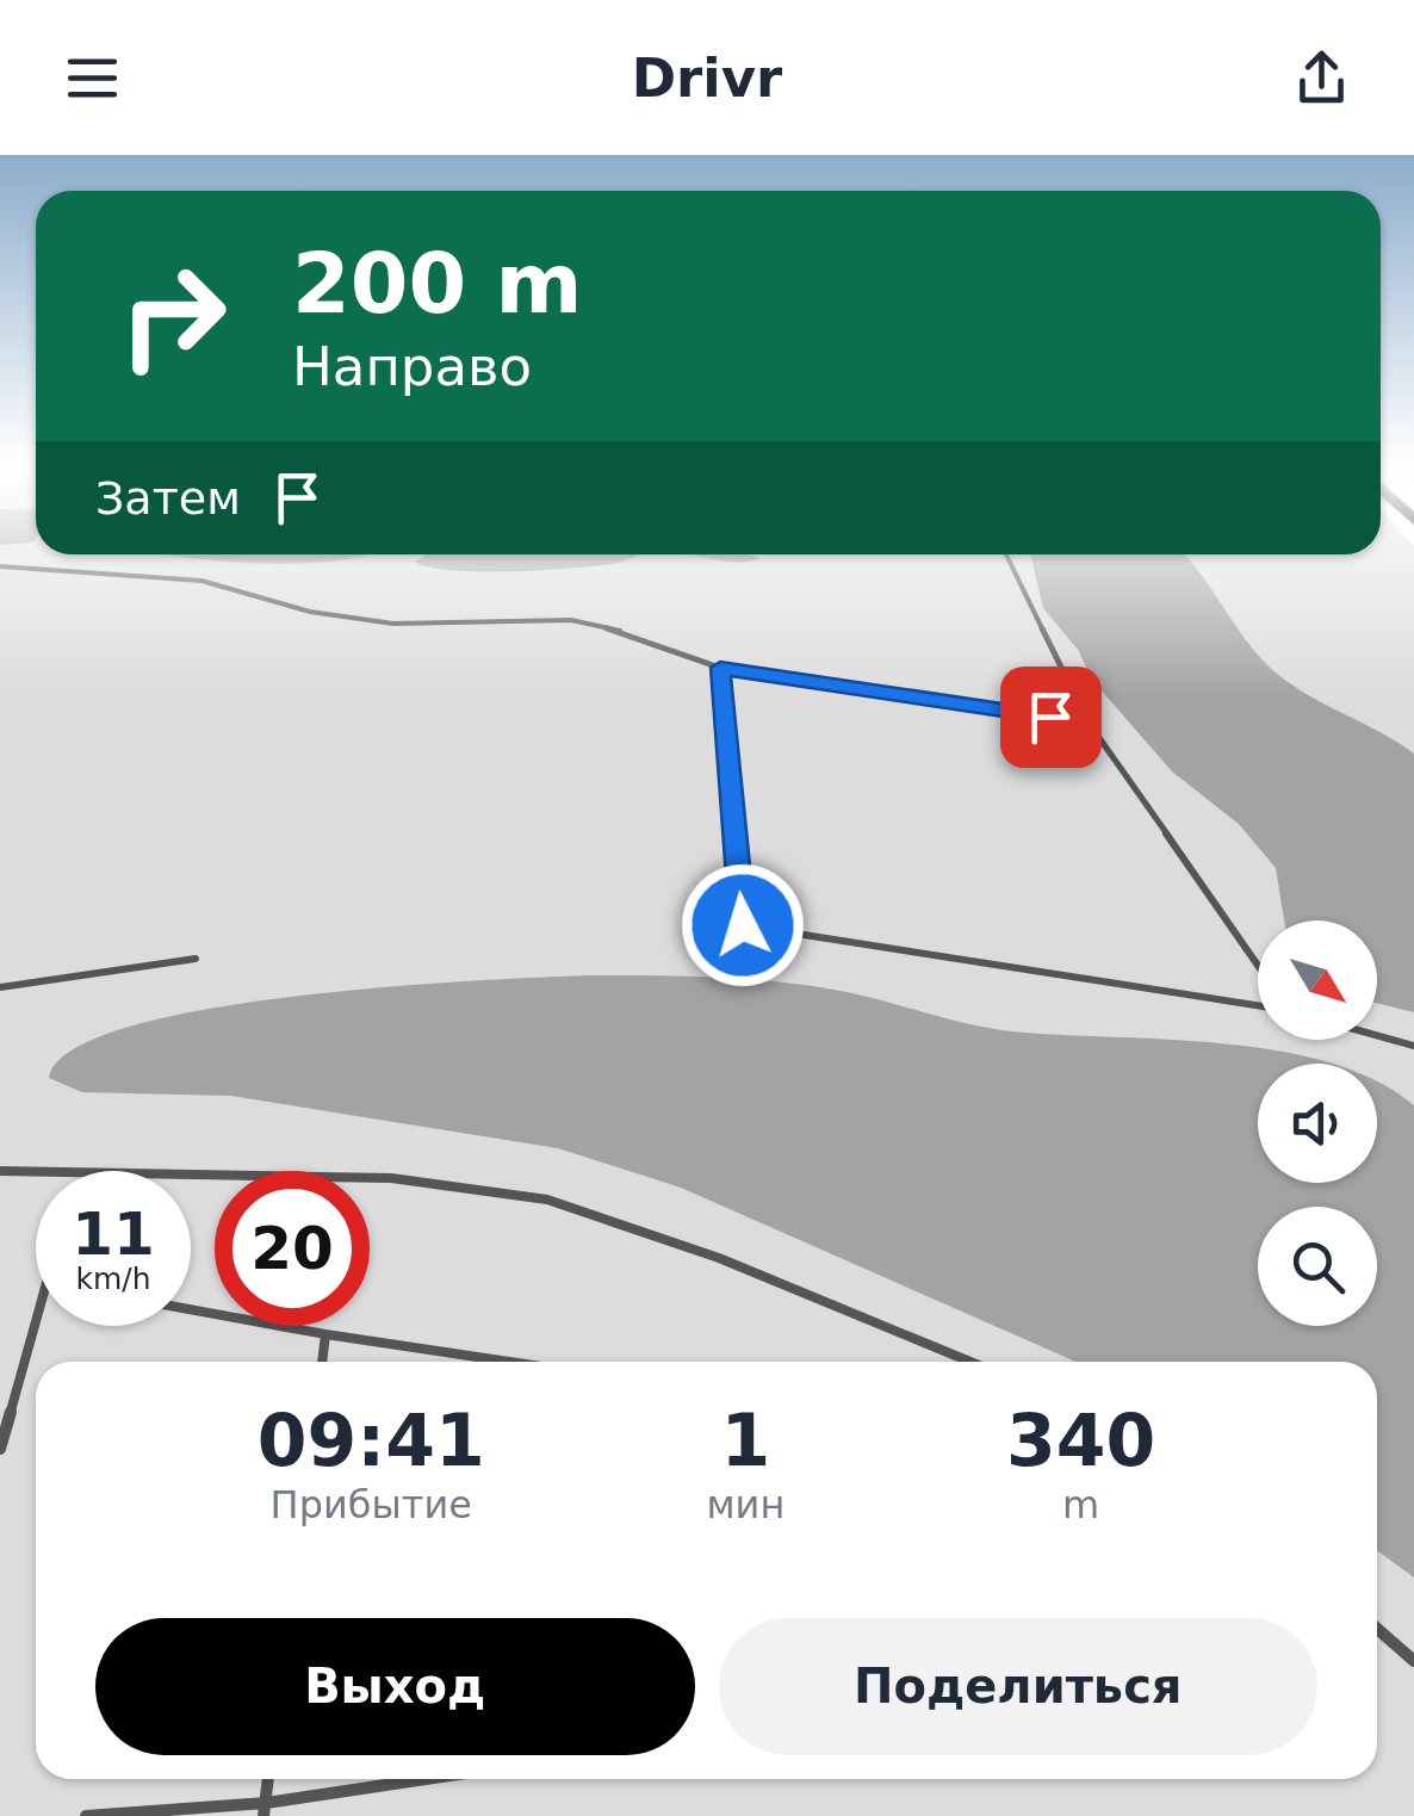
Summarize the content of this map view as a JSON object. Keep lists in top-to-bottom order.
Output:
{
  "north": "bottom right",
  "page": {
    "header": "Drivr",
    "turn": ["200 m", "Направо"],
    "then": "Затем",
    "speed": "11 km/h",
    "limit": "20",
    "eta": [
      "09:41",
      "Прибытие",
      "1",
      "мин",
      "340",
      "m"
    ],
    "buttons": ["Выход", "Поделиться"]
  }
}
